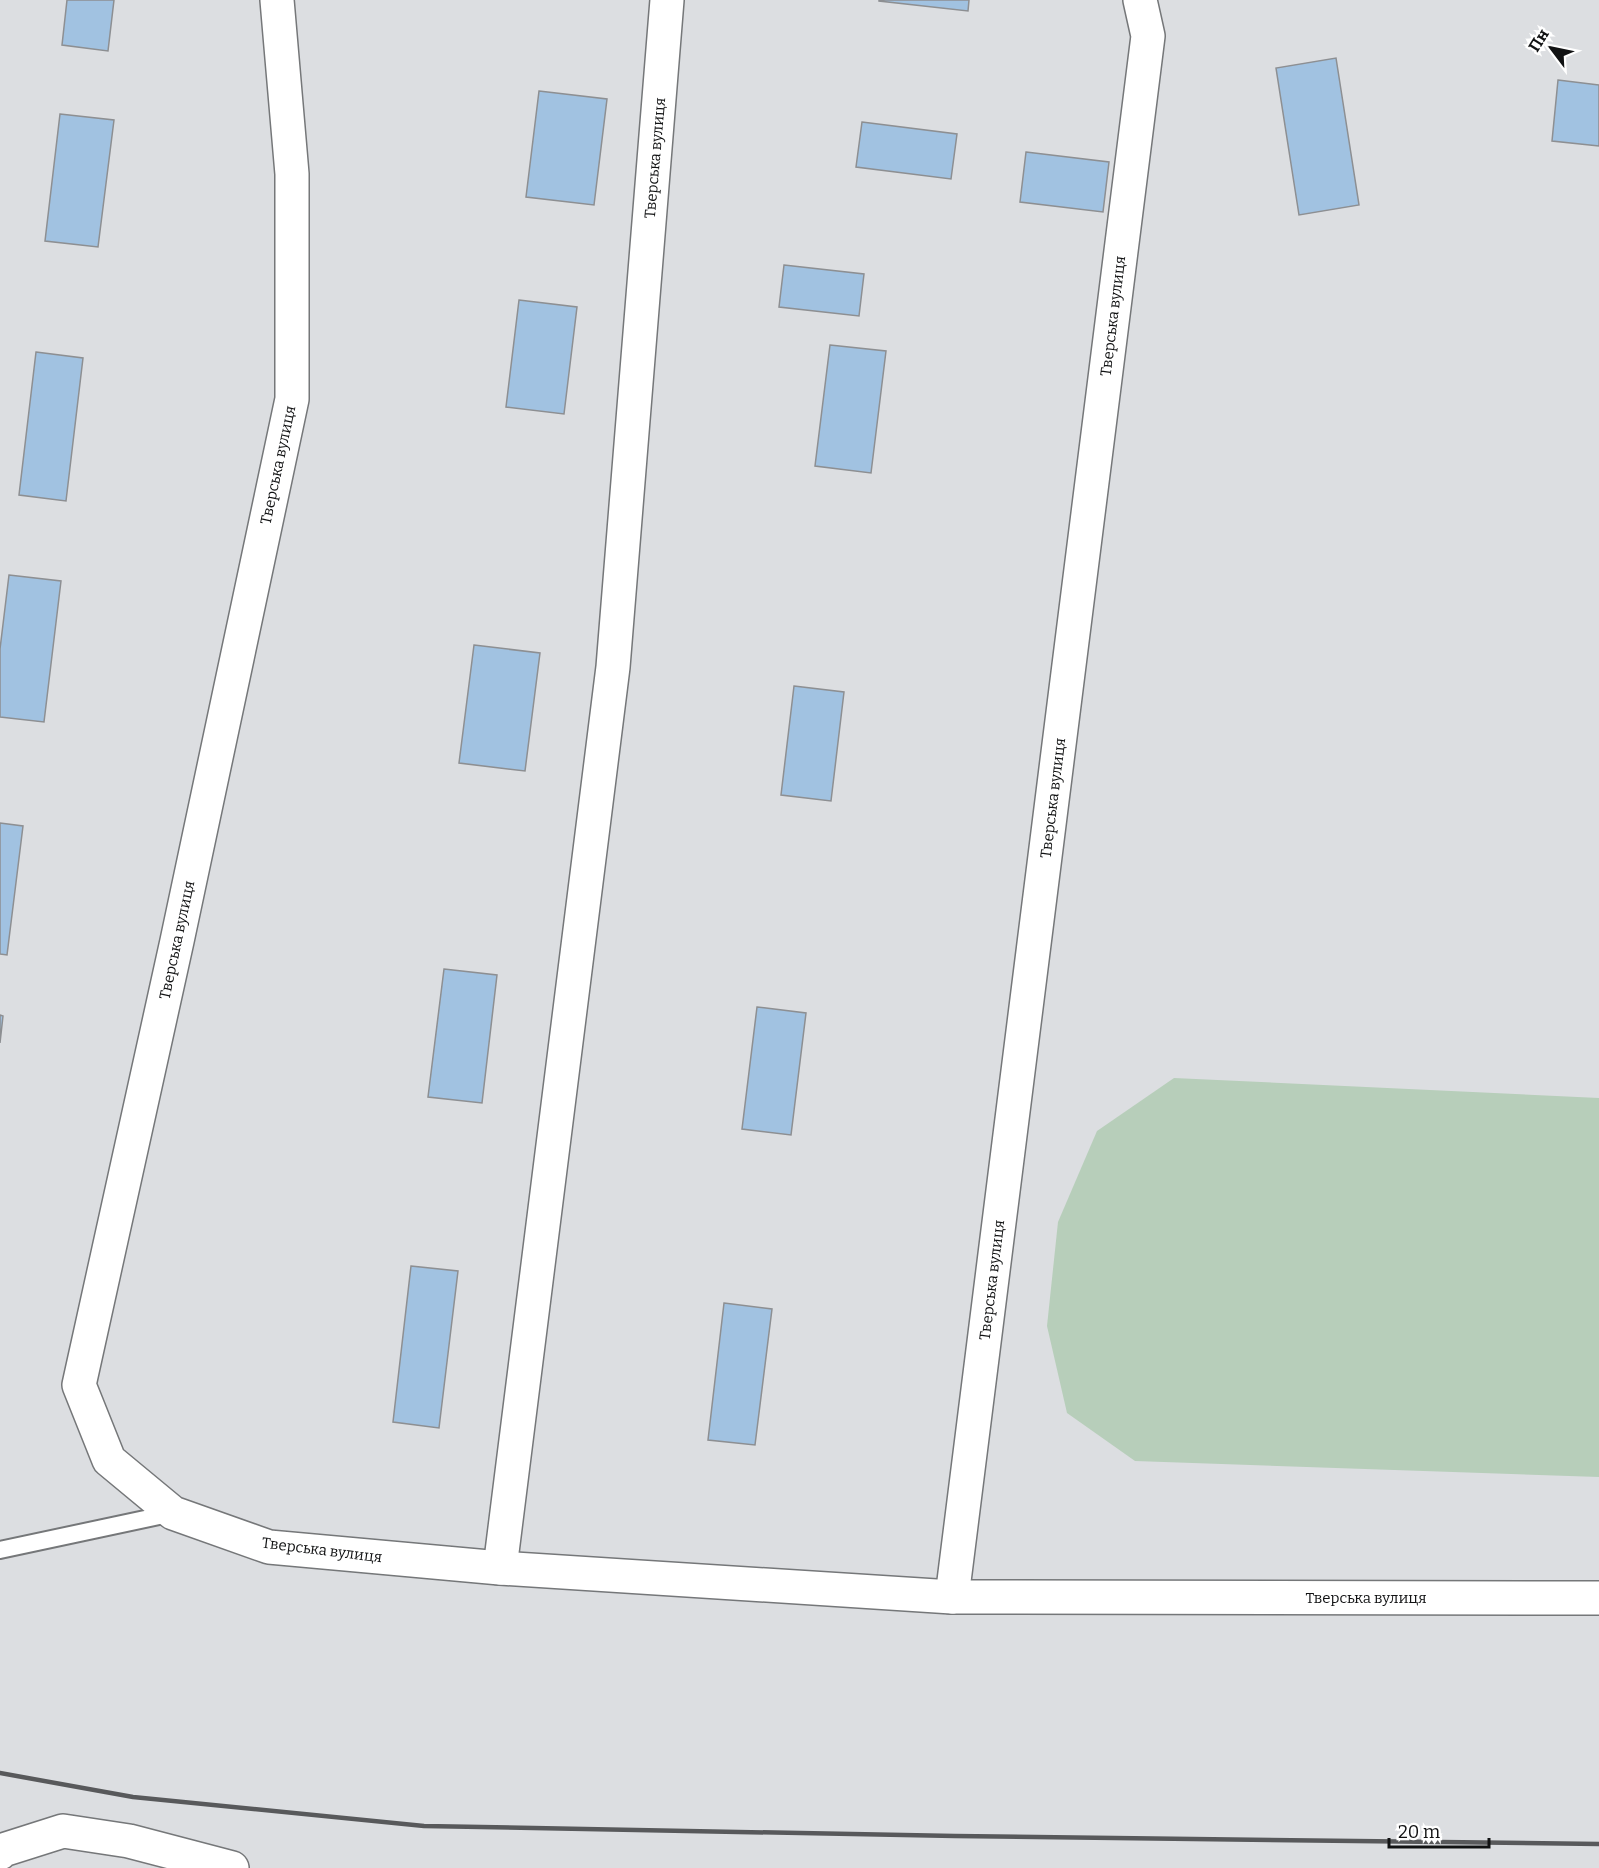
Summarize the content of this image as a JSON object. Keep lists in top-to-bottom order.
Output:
{
  "streets": {
    "street": ["Тверська вулиця"]
  },
  "scale_bar": "20 m",
  "north": "top left"
}
